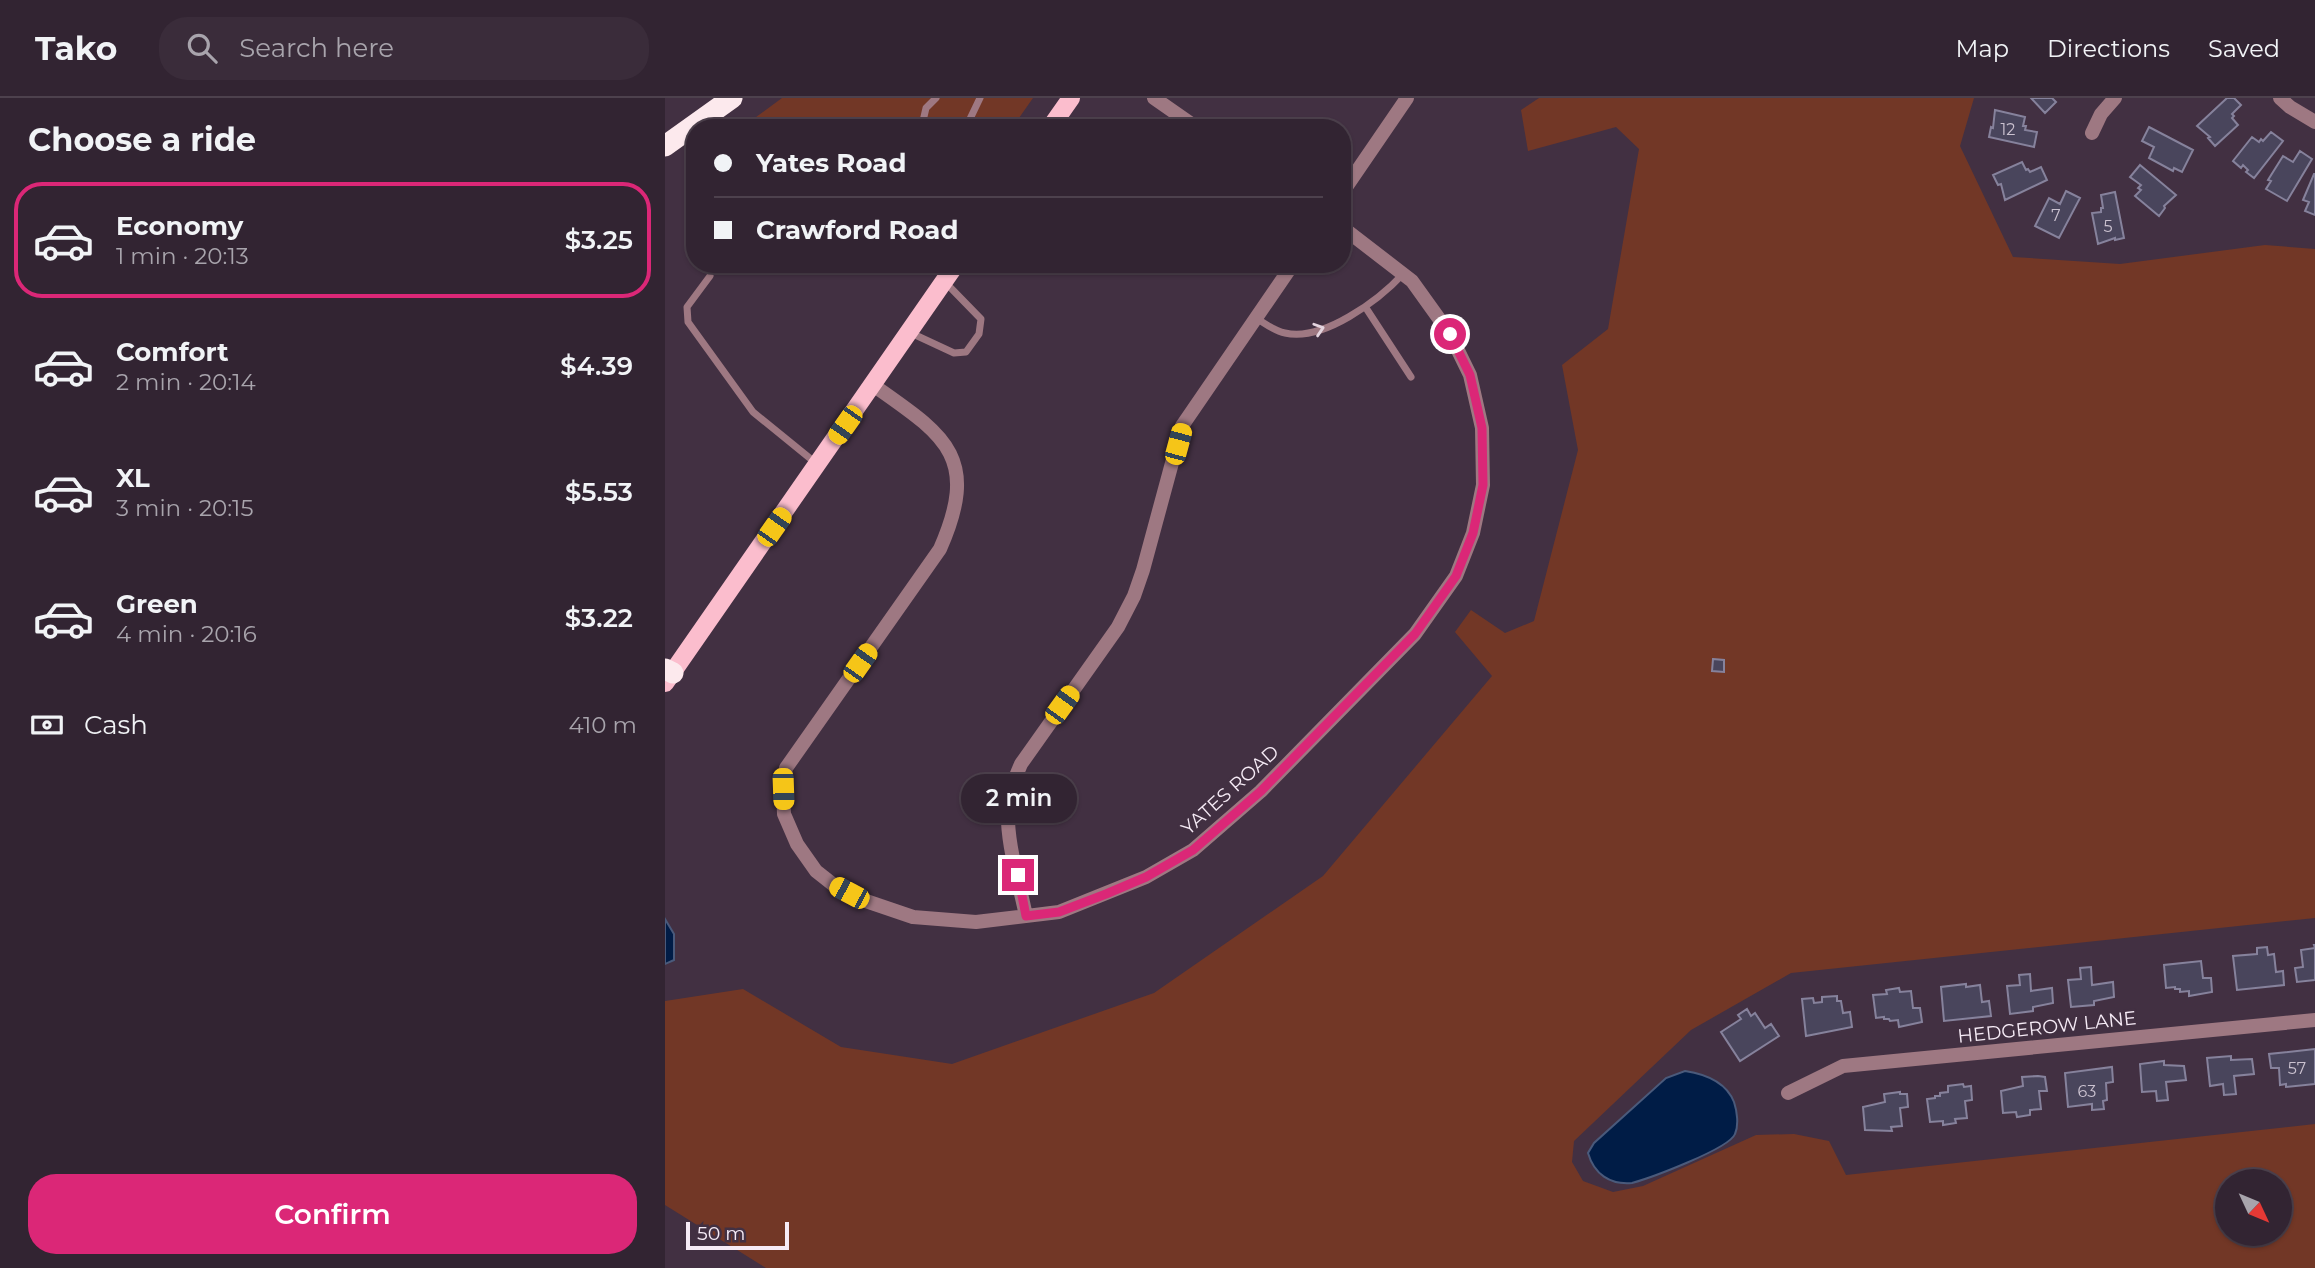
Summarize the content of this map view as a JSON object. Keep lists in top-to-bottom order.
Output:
{
  "streets": {
    "street": ["YATES ROAD", "HEDGEROW LANE"]
  },
  "house_numbers": [
    "12",
    "7",
    "5",
    "57",
    "63"
  ],
  "scale_bar": "50 m",
  "north": "bottom right",
  "page": {
    "header": "Tako",
    "search": "Search here",
    "nav": ["Map", "Directions", "Saved"],
    "heading": "Choose a ride",
    "banner": ["Yates Road", "Crawford Road"],
    "list": [
      {
        "name": "Economy",
        "note": "1 min · 20:13",
        "value": "$3.25"
      },
      {
        "name": "Comfort",
        "note": "2 min · 20:14",
        "value": "$4.39"
      },
      {
        "name": "XL",
        "note": "3 min · 20:15",
        "value": "$5.53"
      },
      {
        "name": "Green",
        "note": "4 min · 20:16",
        "value": "$3.22"
      }
    ],
    "pay": ["Cash", "410 m"],
    "bubble": "2 min",
    "buttons": "Confirm",
    "scale": "50 m"
  }
}
